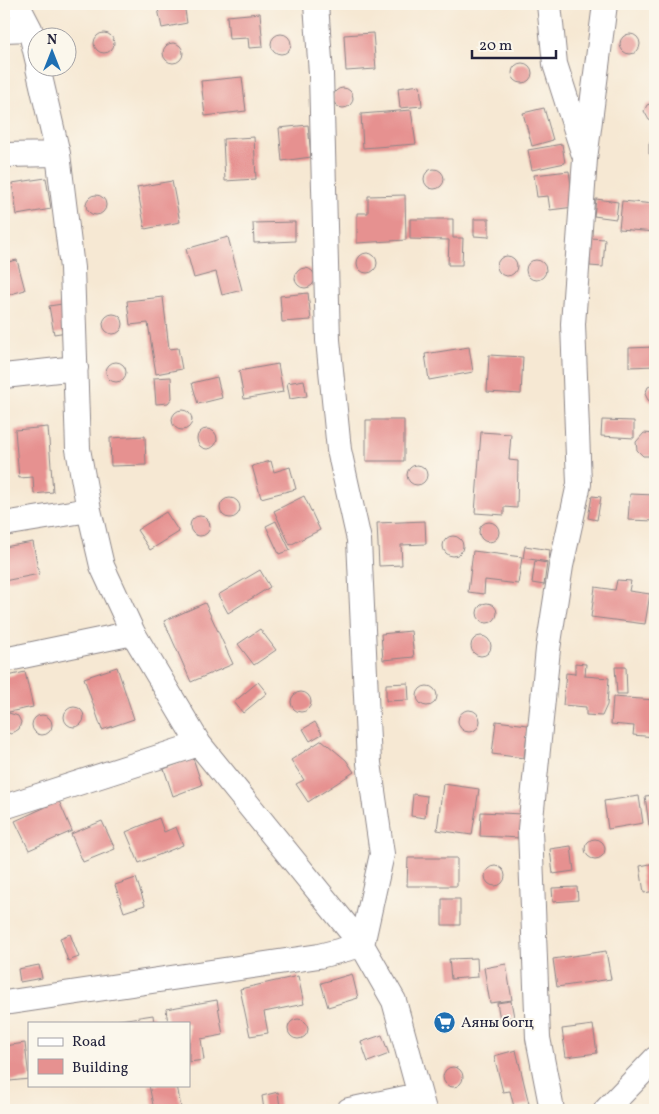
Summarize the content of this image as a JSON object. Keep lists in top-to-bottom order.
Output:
{
  "places": {
    "supermarket": ["Аяны богц"]
  },
  "legend": ["Road", "Building"],
  "scale_bar": "20 m",
  "north": "top"
}
